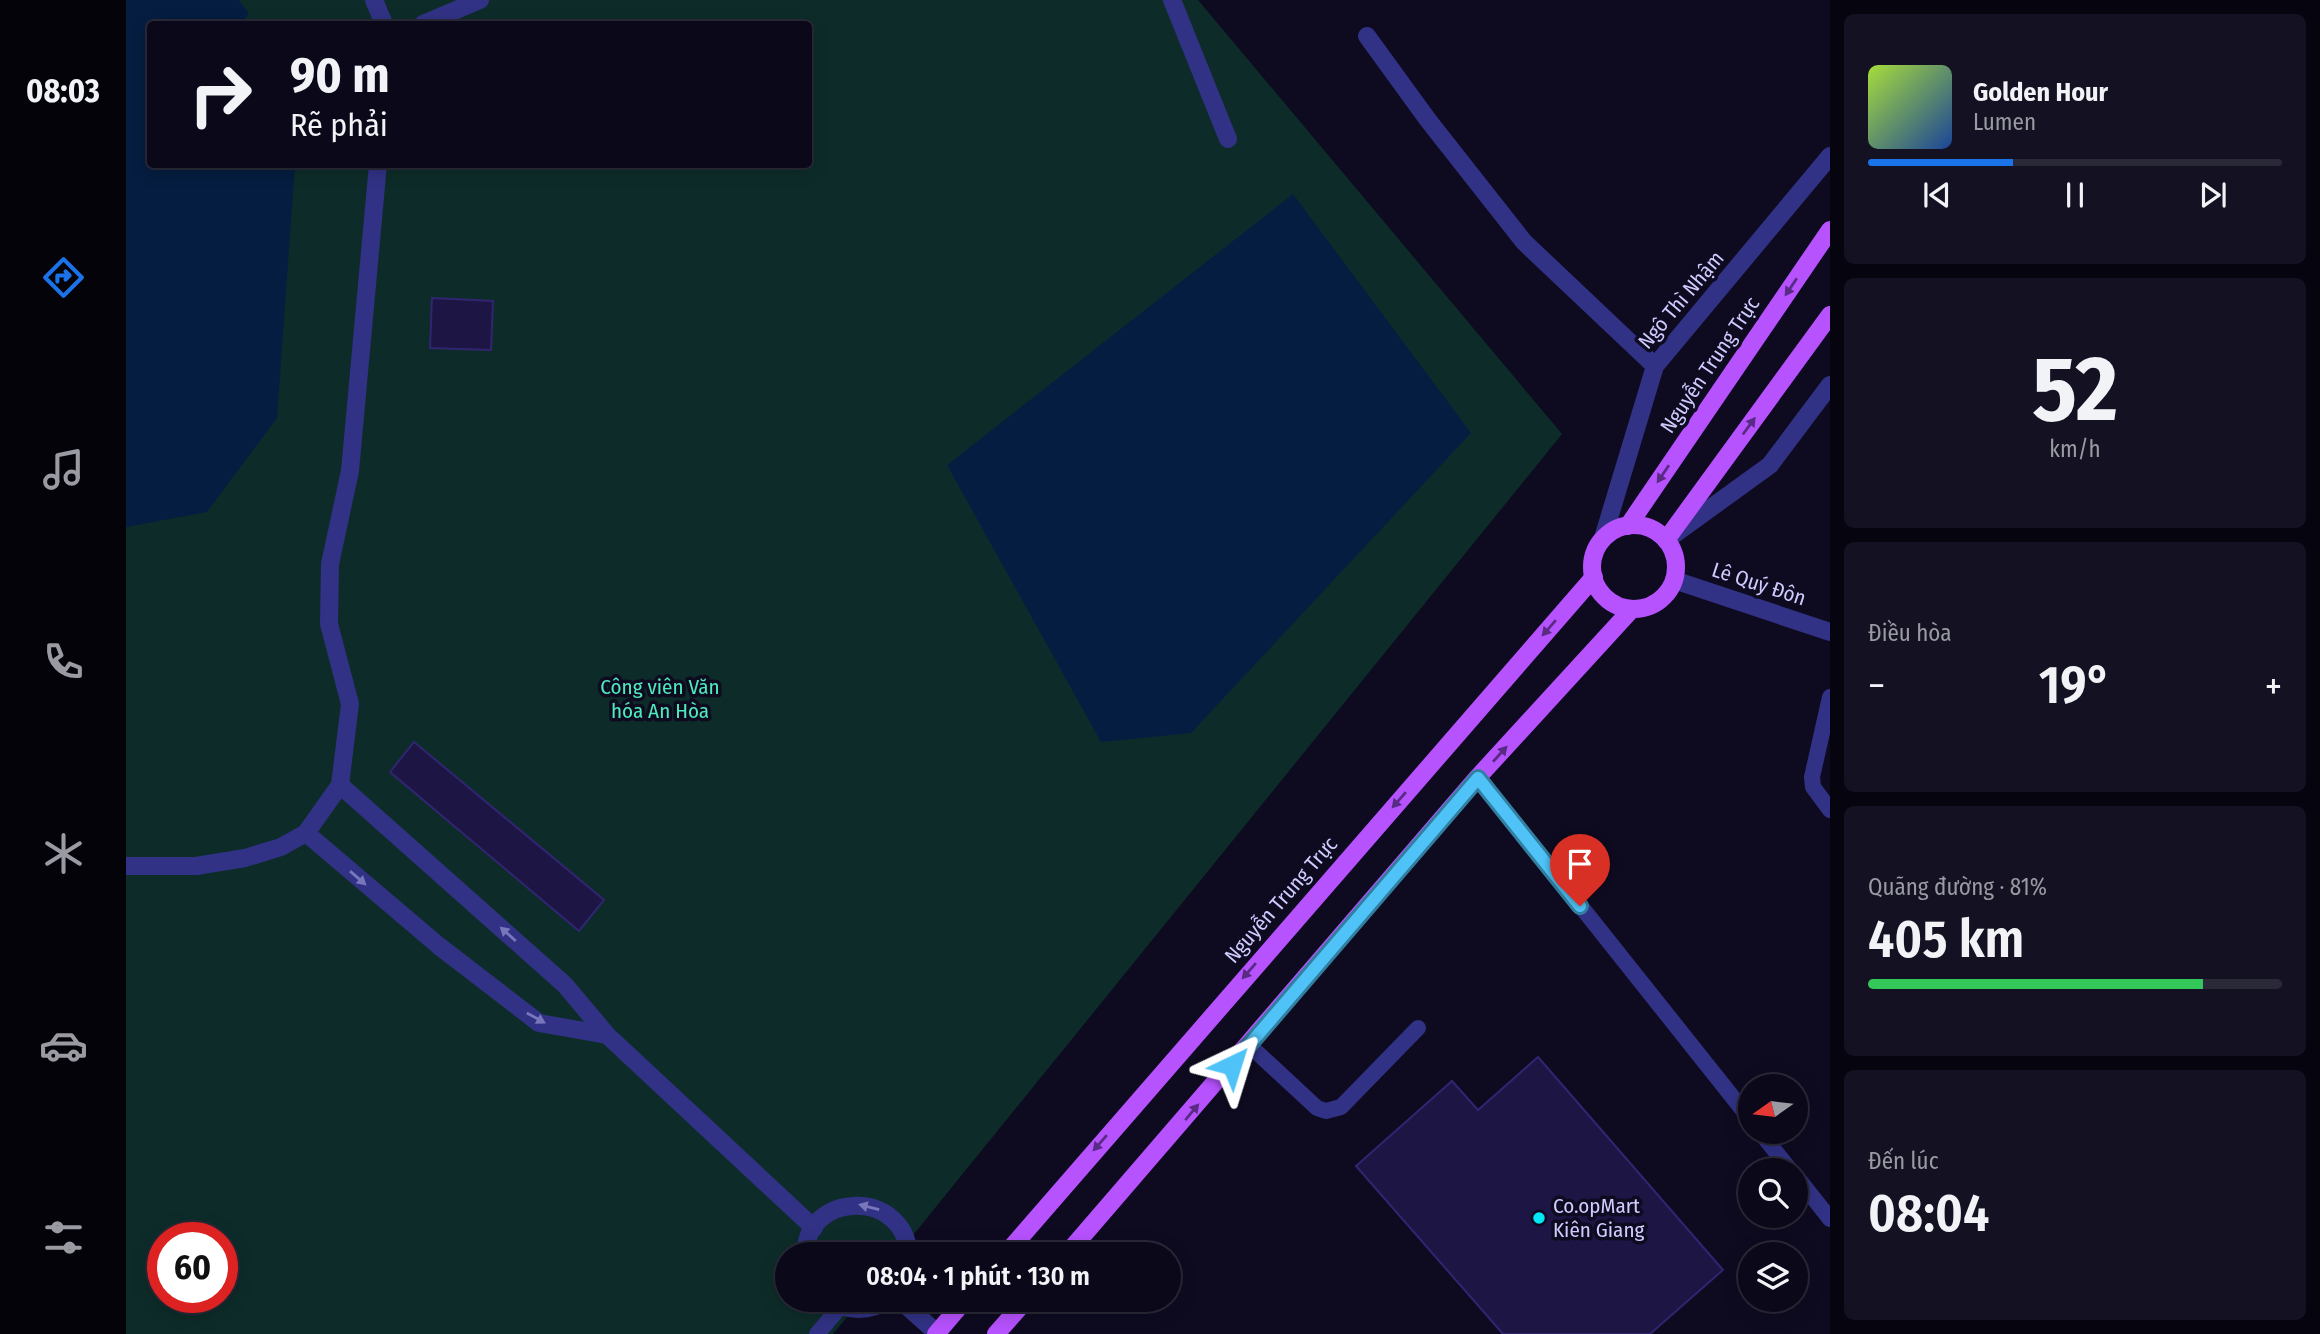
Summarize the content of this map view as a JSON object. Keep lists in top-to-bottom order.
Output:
{
  "streets": {
    "main road": ["Nguyễn Trung Trực"],
    "street": ["Ngô Thì Nhậm", "Lê Quý Đôn"]
  },
  "crossings": [
    ["Ngô Thì Nhậm", "Nguyễn Trung Trực"],
    ["Ngô Thì Nhậm", "Lê Quý Đôn"],
    ["Nguyễn Trung Trực", "Lê Quý Đôn"]
  ],
  "parks": ["Công viên Văn hóa An Hòa"],
  "places": ["Co.opMart Kiên Giang"],
  "north": "left",
  "page": {
    "tabs": "08:03",
    "turn": ["90 m", "Rẽ phải"],
    "song": ["Golden Hour", "Lumen"],
    "tile": [
      ["52", "km/h"],
      "Điều hòa",
      ["Quãng đường · 81%", "405 km"],
      ["Đến lúc", "08:04"]
    ],
    "heat": ["−", "19°", "+"],
    "limit": "60",
    "trip": "08:04 · 1 phút · 130 m"
  }
}
